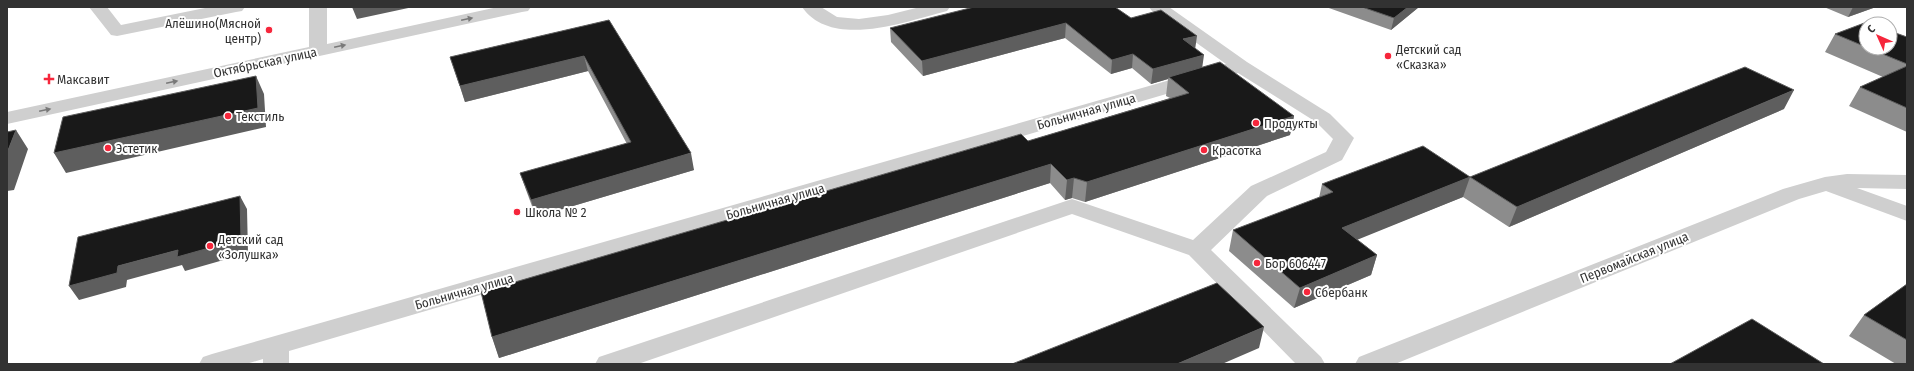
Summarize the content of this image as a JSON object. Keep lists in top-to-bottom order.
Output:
{
  "streets": {
    "street": ["Октябрьская улица", "Больничная улица", "Первомайская улица"]
  },
  "one_way": ["Октябрьская улица"],
  "places": {
    "other": [
      "Алёшино(Мясной центр)",
      "Детский сад «Сказка»",
      "Текстиль",
      "Продукты",
      "Эстетик",
      "Красотка",
      "Школа № 2",
      "Детский сад «Золушка»",
      "Бор 606447",
      "Сбербанк"
    ],
    "health": ["Максавит"]
  },
  "north": "top left"
}
